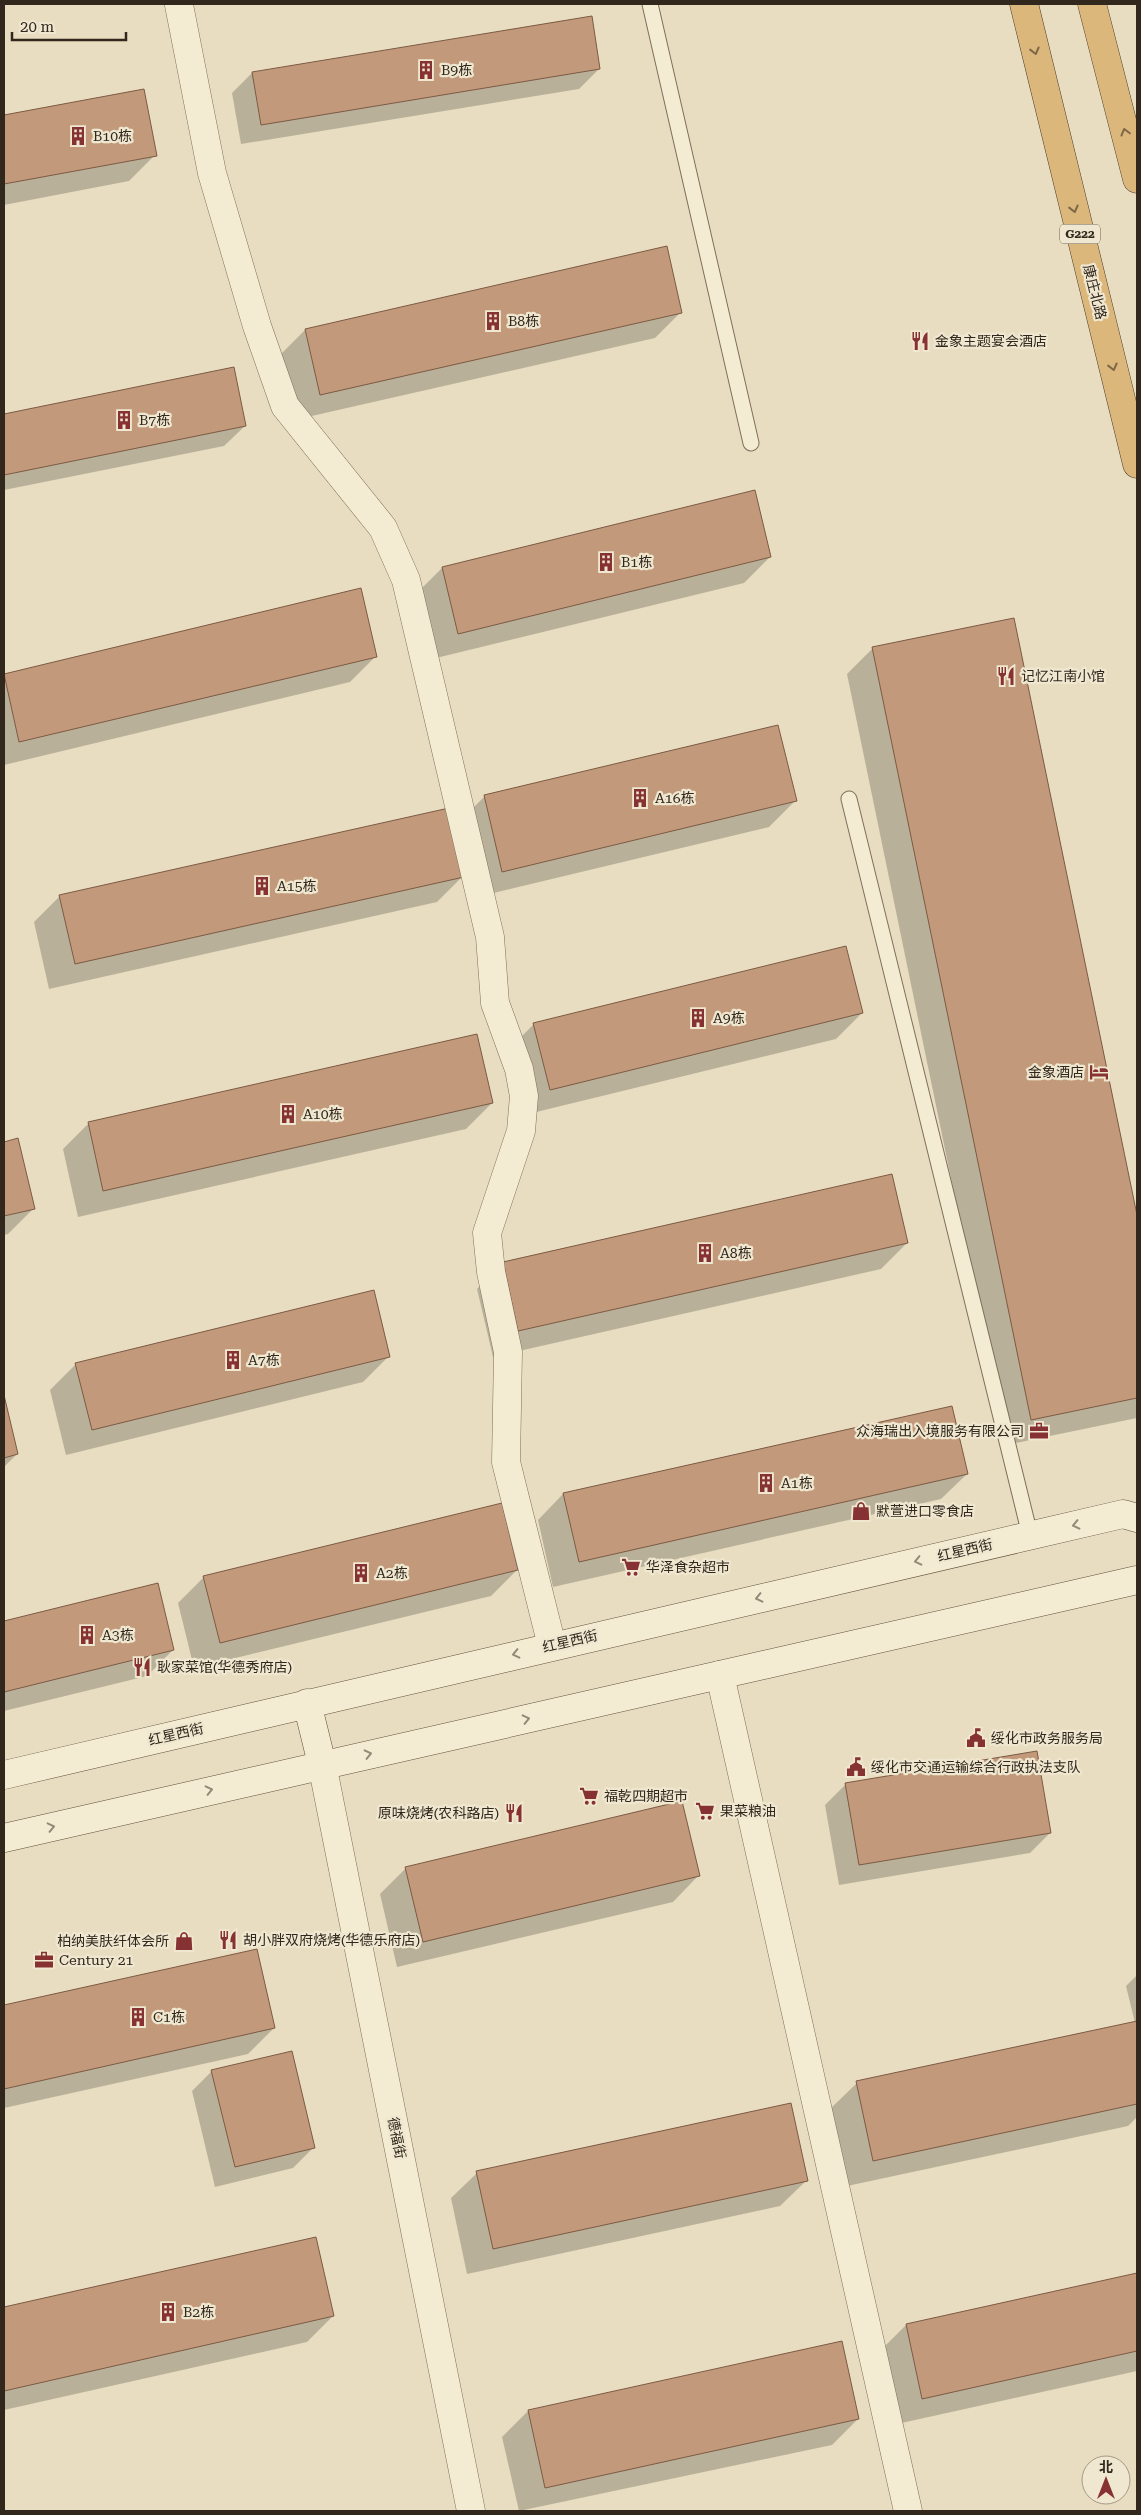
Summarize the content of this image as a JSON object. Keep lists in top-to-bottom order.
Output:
{
  "streets": {
    "highway": ["G222", "康庄北路"],
    "street": ["红星西街", "德福街"]
  },
  "crossings": [
    ["红星西街", "德福街"]
  ],
  "places": {
    "building": [
      "B9栋",
      "B10栋",
      "B8栋",
      "B7栋",
      "B1栋",
      "A16栋",
      "A15栋",
      "A9栋",
      "A10栋",
      "A8栋",
      "A7栋",
      "A1栋",
      "A2栋",
      "A3栋",
      "C1栋",
      "B2栋"
    ],
    "restaurant": [
      "金象主题宴会酒店",
      "记忆江南小馆",
      "耿家菜馆(华德秀府店)",
      "原味烧烤(农科路店)",
      "胡小胖双府烧烤(华德乐府店)"
    ],
    "hotel": ["金象酒店"],
    "office": ["众海瑞出入境服务有限公司", "Century 21"],
    "shop": ["默萱进口零食店", "柏纳美肤纤体会所"],
    "supermarket": ["华泽食杂超市", "福乾四期超市", "果菜粮油"],
    "public building": ["绥化市政务服务局", "绥化市交通运输综合行政执法支队"]
  },
  "scale_bar": "20 m",
  "north": "top"
}
